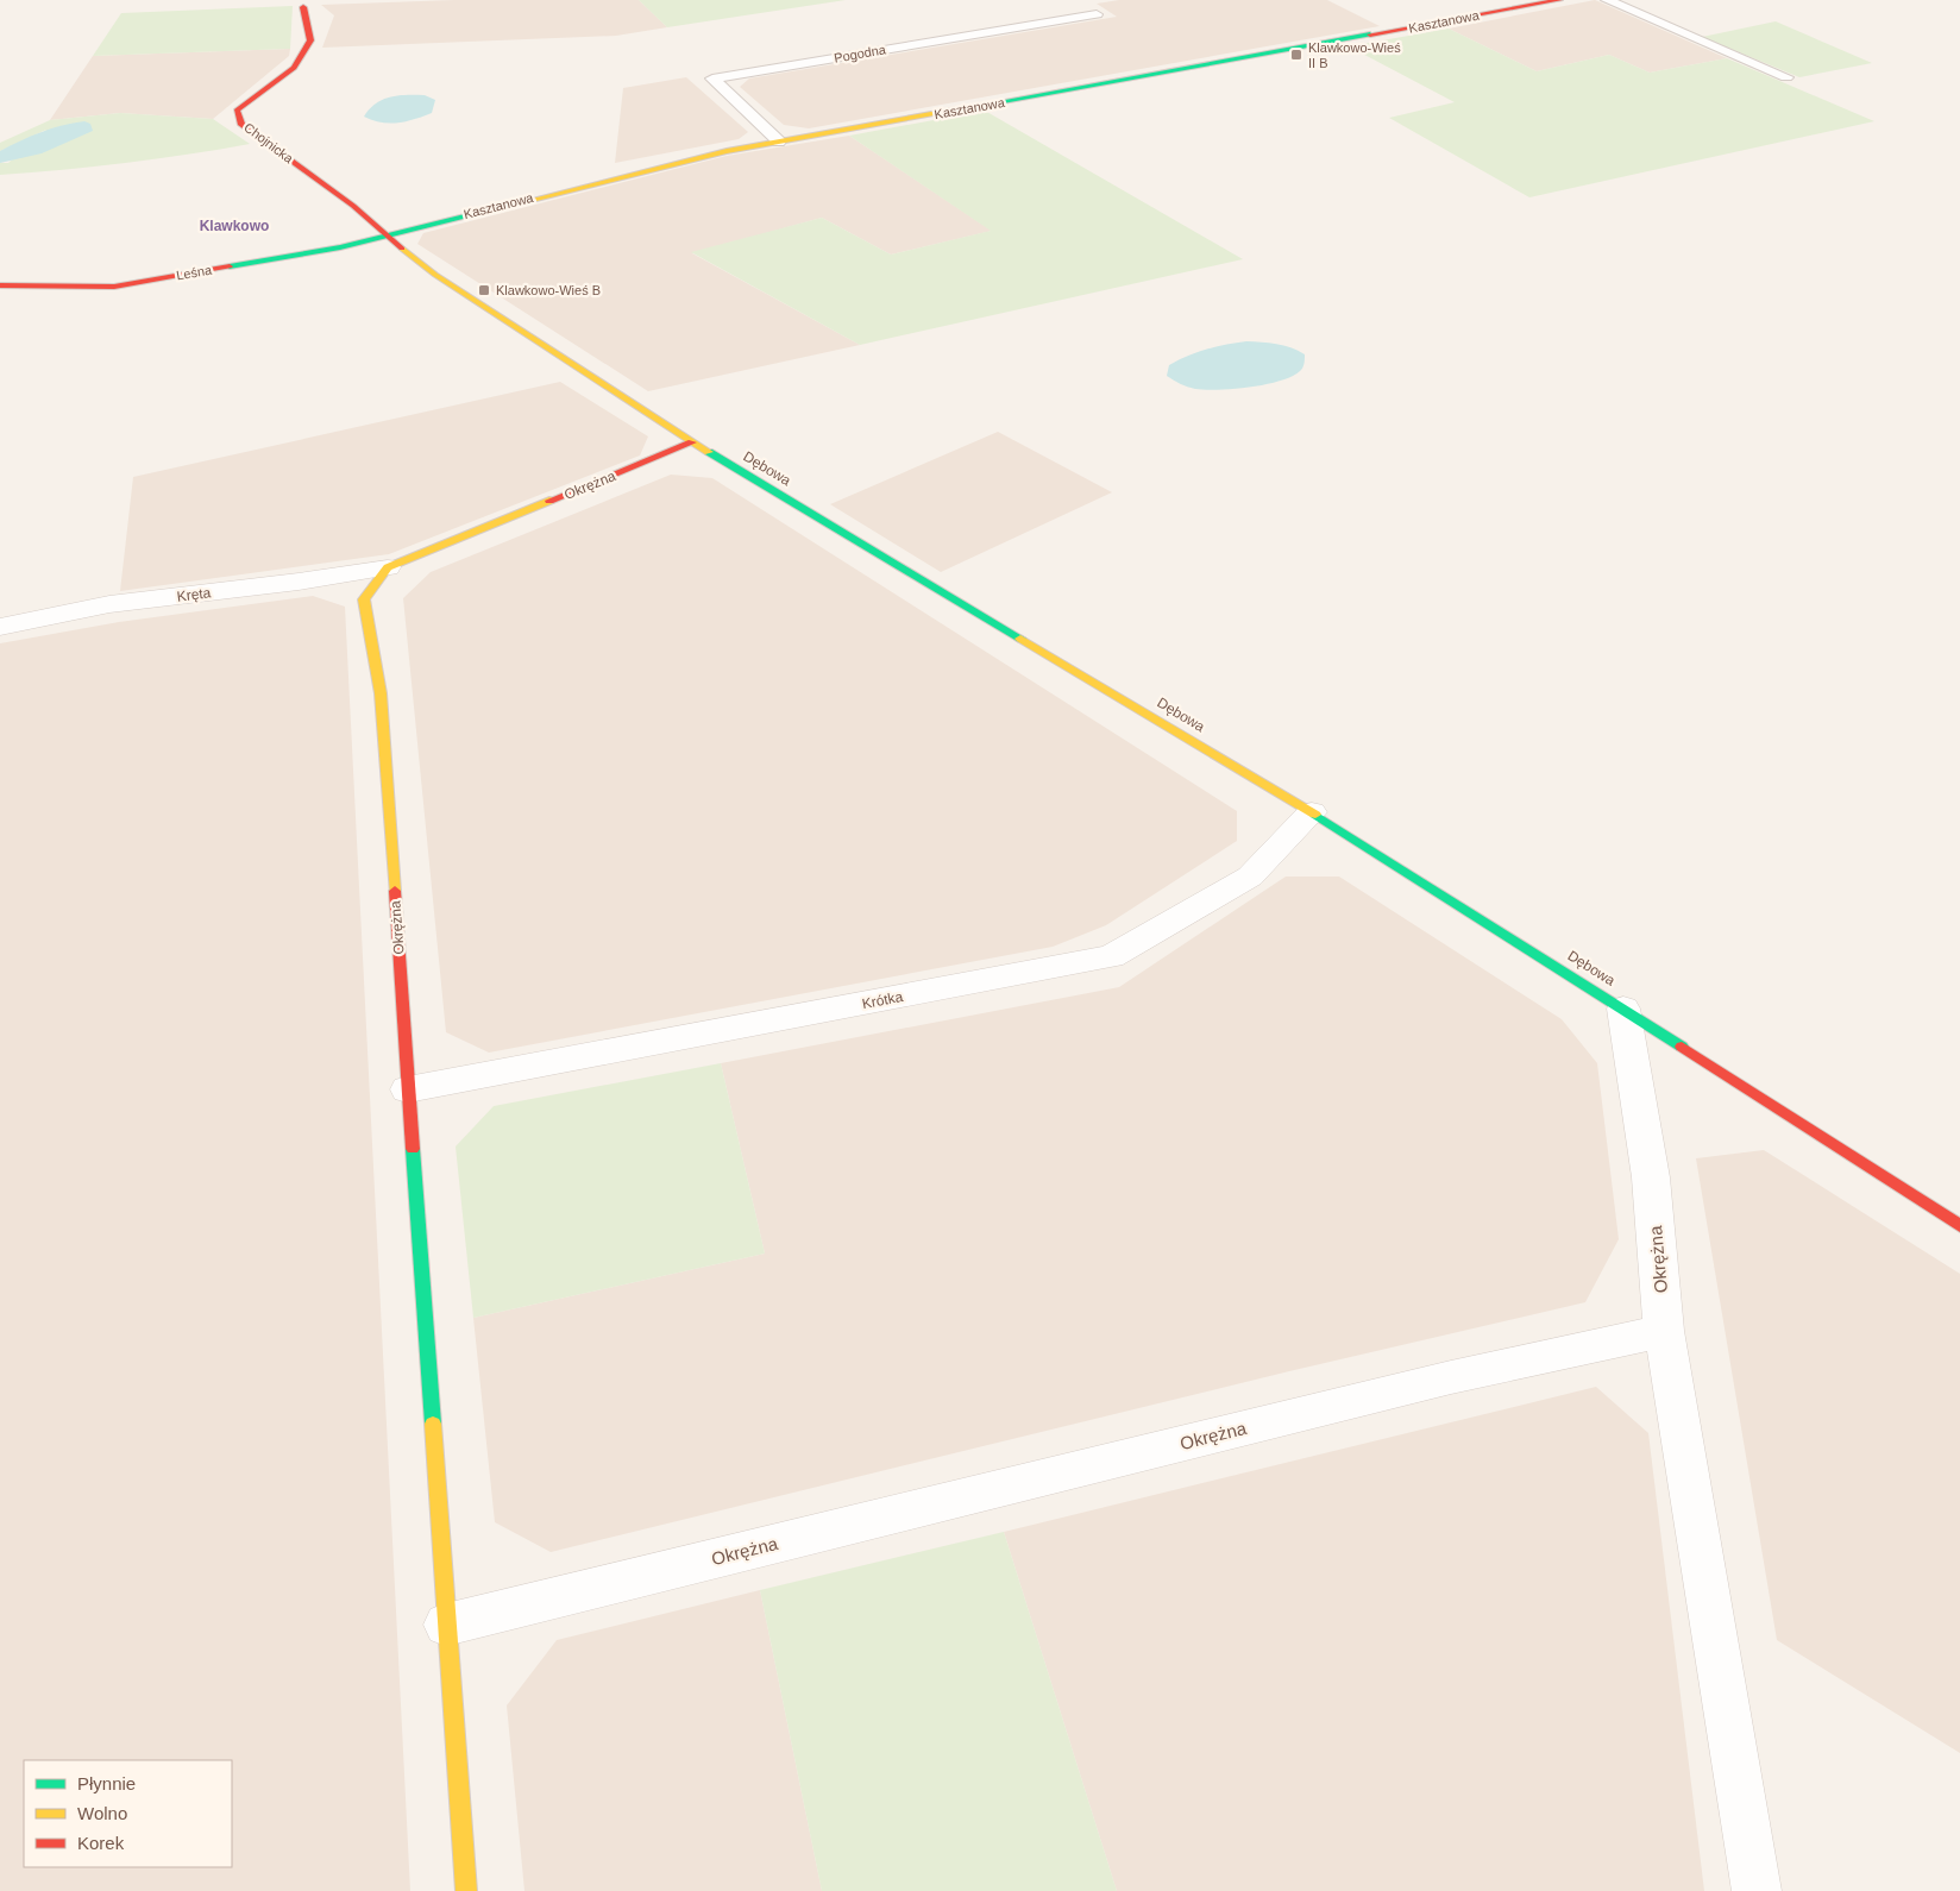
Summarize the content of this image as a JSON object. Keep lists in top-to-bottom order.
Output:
{
  "streets": {
    "street": [
      "Kasztanowa",
      "Chojnicka",
      "Leśna",
      "Dębowa",
      "Okrężna",
      "Kręta",
      "Krótka"
    ],
    "lane": ["Pogodna"]
  },
  "crossings": [
    ["Kasztanowa", "Pogodna"],
    ["Kasztanowa", "Chojnicka"],
    ["Kasztanowa", "Leśna"],
    ["Kasztanowa", "Dębowa"],
    ["Chojnicka", "Leśna"],
    ["Chojnicka", "Dębowa"],
    ["Leśna", "Dębowa"],
    ["Dębowa", "Okrężna"],
    ["Dębowa", "Krótka"],
    ["Okrężna", "Kręta"],
    ["Okrężna", "Krótka"]
  ],
  "districts": ["Klawkowo"],
  "places": {
    "transit": ["Klawkowo-Wieś II B", "Klawkowo-Wieś B"]
  },
  "legend": ["Płynnie", "Wolno", "Korek"]
}
